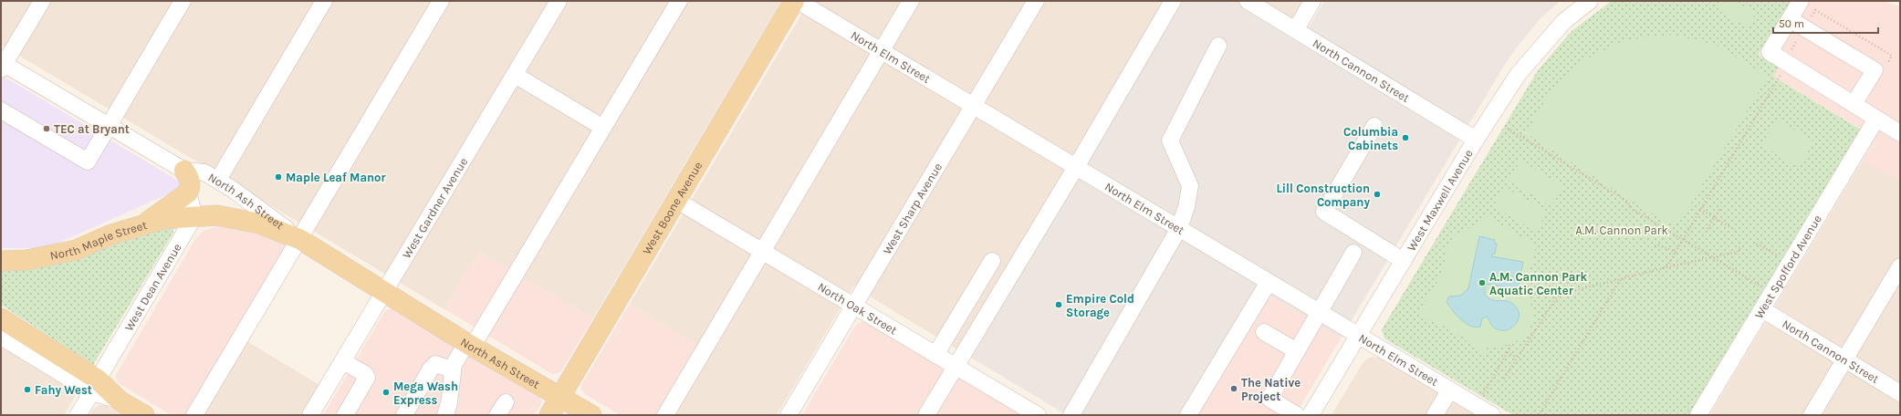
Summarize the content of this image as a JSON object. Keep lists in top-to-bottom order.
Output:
{
  "streets": {
    "main road": ["North Ash Street", "West Boone Avenue", "North Maple Street"],
    "street": [
      "North Elm Street",
      "North Cannon Street",
      "West Maxwell Avenue",
      "West Sharp Avenue",
      "West Gardner Avenue",
      "West Spofford Avenue",
      "West Dean Avenue",
      "North Oak Street"
    ]
  },
  "crossings": [
    ["North Elm Street", "West Maxwell Avenue"],
    ["North Elm Street", "West Sharp Avenue"],
    ["North Cannon Street", "West Maxwell Avenue"],
    ["North Cannon Street", "West Spofford Avenue"],
    ["North Ash Street", "West Boone Avenue"],
    ["North Ash Street", "West Gardner Avenue"],
    ["North Ash Street", "North Maple Street"],
    ["North Ash Street", "West Dean Avenue"],
    ["West Boone Avenue", "North Oak Street"],
    ["West Sharp Avenue", "North Oak Street"],
    ["North Maple Street", "West Dean Avenue"]
  ],
  "parks": ["A.M. Cannon Park"],
  "places": [
    "TEC at Bryant",
    "Columbia Cabinets",
    "Maple Leaf Manor",
    "Lill Construction Company",
    "A.M. Cannon Park Aquatic Center",
    "Empire Cold Storage",
    "The Native Project",
    "Fahy West",
    "Mega Wash Express"
  ],
  "scale_bar": "50 m"
}
